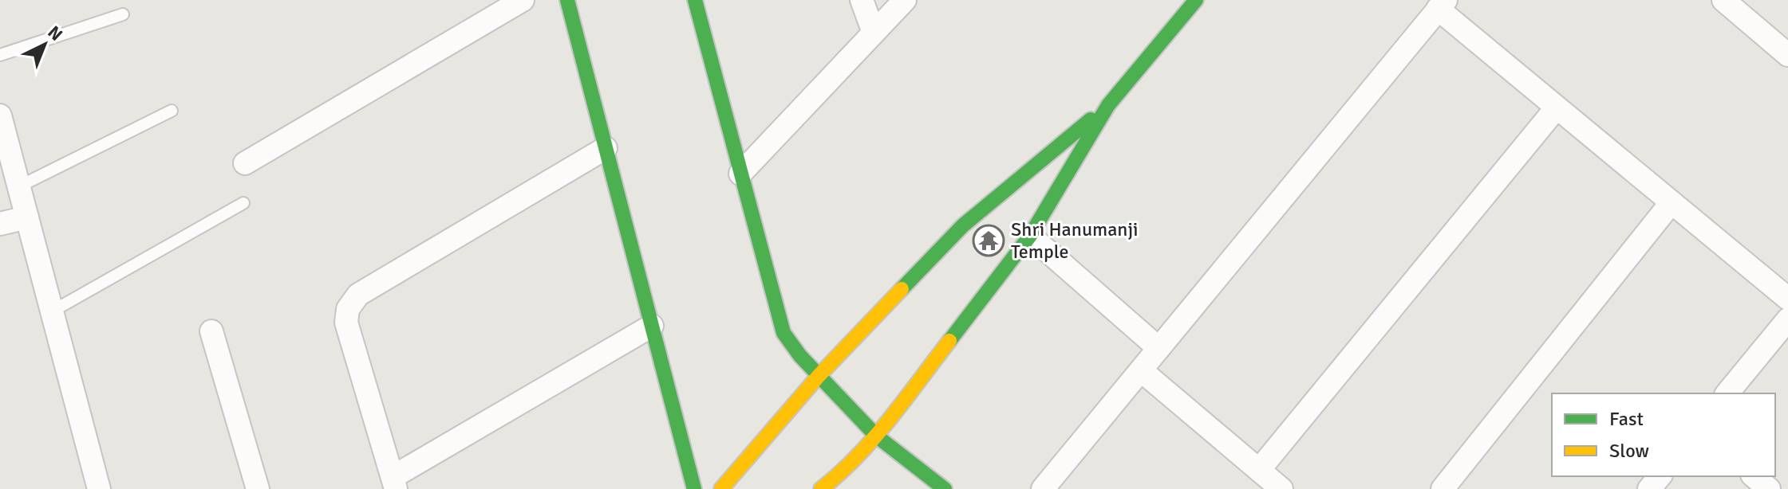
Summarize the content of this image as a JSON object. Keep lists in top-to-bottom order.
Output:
{
  "places": {
    "temple": ["Shri Hanumanji Temple"]
  },
  "legend": ["Fast", "Slow"],
  "north": "top right"
}
